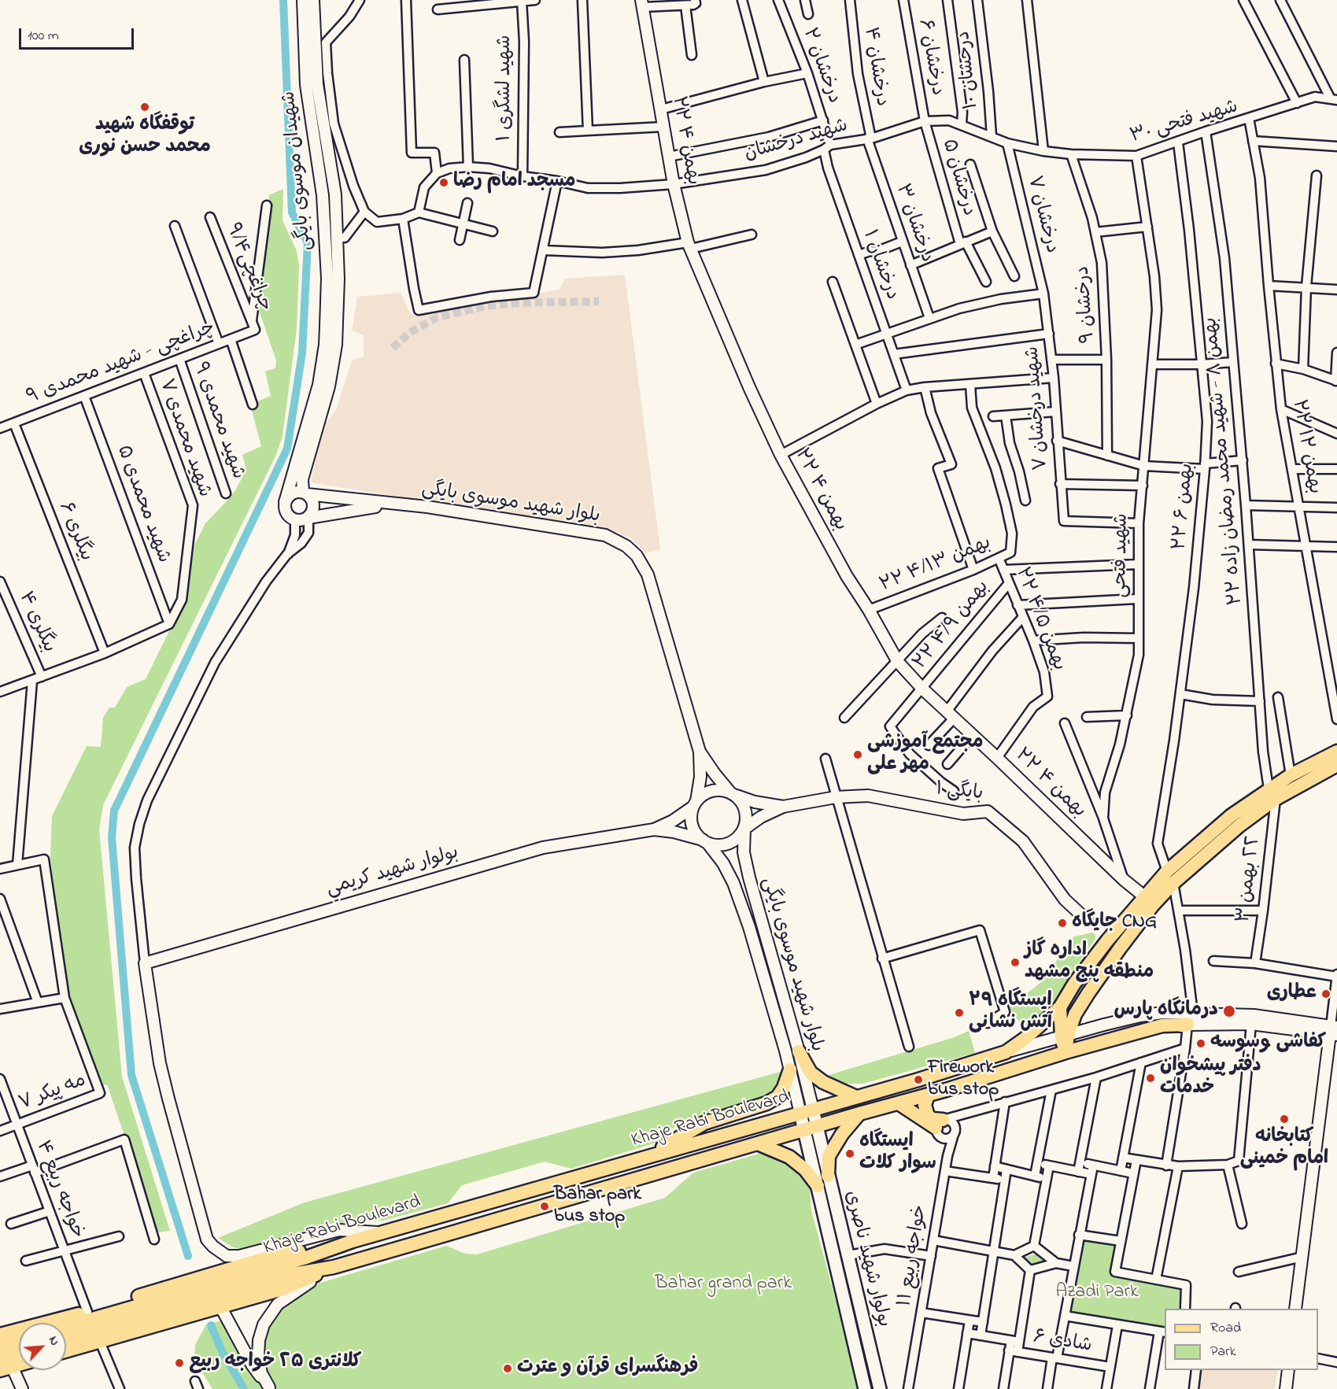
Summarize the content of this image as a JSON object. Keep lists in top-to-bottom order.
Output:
{
  "streets": {
    "main road": ["Khaje Rabi Boulevard", "بولوار شهید ناصری"],
    "street": [
      "درخشان ۶",
      "درخشان ۲",
      "درخشان ۴",
      "درحشان ۱۰",
      "شهید لشگری ۱",
      "شهید فتحی ۳۰",
      "۲۲ بهمن ۴",
      "شهید درخشان",
      "شهیدان موسوی بایگی",
      "درخشان ۵",
      "درخشان ۷",
      "درخشان ۳",
      "درخشان ۱",
      "۹/۴چراغچی",
      "درخشان ۹",
      "۹ چراغچی - شهید محمدی",
      "شهید درخشان ۷",
      "شهید محمدی ۹",
      "شهید محمدی ۷",
      "۲۲ بهمن ۱۲",
      "۲۲ بهمن ۸ - شهید محمد رمضان زاده",
      "بلوار شهید موسوی بایگی",
      "شهید محمدی ۵",
      "۲۲ بهمن ۶",
      "بیگلری ۶",
      "شهید فتحی",
      "۲۲ بهمن ۴/۱۳",
      "۲۲ بهمن ۴/۵",
      "بیگلری ۴",
      "۲۲ بهمن ۴/۹",
      "بایگی ۱",
      "بولوار شهيد كريمي",
      "٢٢ بهمن ۳",
      "مه پیکر ۷",
      "خواجه ربیع ۴",
      "خواجه ربیع ۱۱",
      "شادی ۶"
    ]
  },
  "crossings": [
    ["درخشان ۶", "شهید درخشان"],
    ["درخشان ۶", "درخشان ۵"],
    ["درخشان ۲", "شهید درخشان"],
    ["درخشان ۲", "درخشان ۱"],
    ["درخشان ۴", "شهید درخشان"],
    ["درخشان ۴", "درخشان ۳"],
    ["درحشان ۱۰", "شهید درخشان"],
    ["شهید لشگری ۱", "شهید درخشان"],
    ["شهید فتحی ۳۰", "شهید درخشان"],
    ["شهید فتحی ۳۰", "درخشان ۹"],
    ["شهید فتحی ۳۰", "۲۲ بهمن ۱۲"],
    ["شهید فتحی ۳۰", "۲۲ بهمن ۸ - شهید محمد رمضان زاده"],
    ["شهید فتحی ۳۰", "۲۲ بهمن ۶"],
    ["شهید فتحی ۳۰", "شهید فتحی"],
    ["۲۲ بهمن ۴", "شهید درخشان"],
    ["۲۲ بهمن ۴", "شهید فتحی"],
    ["۲۲ بهمن ۴", "۲۲ بهمن ۴/۱۳"],
    ["۲۲ بهمن ۴", "۲۲ بهمن ۴/۵"],
    ["۲۲ بهمن ۴", "۲۲ بهمن ۴/۹"],
    ["شهید درخشان", "درخشان ۵"],
    ["شهید درخشان", "درخشان ۷"],
    ["شهید درخشان", "درخشان ۳"],
    ["شهید درخشان", "درخشان ۱"],
    ["شهیدان موسوی بایگی", "بلوار شهید موسوی بایگی"],
    ["درخشان ۷", "شهید درخشان ۷"],
    ["۹/۴چراغچی", "۹ چراغچی - شهید محمدی"],
    ["۹ چراغچی - شهید محمدی", "شهید محمدی ۹"],
    ["۹ چراغچی - شهید محمدی", "شهید محمدی ۷"],
    ["۹ چراغچی - شهید محمدی", "شهید محمدی ۵"],
    ["۹ چراغچی - شهید محمدی", "بیگلری ۶"],
    ["شهید درخشان ۷", "شهید فتحی"],
    ["شهید محمدی ۷", "شهید محمدی ۵"],
    ["۲۲ بهمن ۸ - شهید محمد رمضان زاده", "٢٢ بهمن ۳"],
    ["بلوار شهید موسوی بایگی", "بولوار شهيد كريمي"],
    ["بلوار شهید موسوی بایگی", "Khaje Rabi Boulevard"],
    ["بلوار شهید موسوی بایگی", "بولوار شهید ناصری"],
    ["۲۲ بهمن ۶", "Khaje Rabi Boulevard"],
    ["۲۲ بهمن ۴/۱۳", "۲۲ بهمن ۴/۵"],
    ["۲۲ بهمن ۴/۵", "۲۲ بهمن ۴/۹"],
    ["مه پیکر ۷", "خواجه ربیع ۴"],
    ["Khaje Rabi Boulevard", "خواجه ربیع ۱۱"],
    ["Khaje Rabi Boulevard", "بولوار شهید ناصری"],
    ["خواجه ربیع ۱۱", "بولوار شهید ناصری"]
  ],
  "parks": ["Bahar grand park", "Azadi Park"],
  "places": [
    "توقفگاه شهید محمد حسن نوری",
    "مسجد امام رضا",
    "مجتمع آموزشی مهر علی",
    "جایگاه CNG",
    "اداره گاز منطقه پنج مشهد",
    "عطاری",
    "درمانگاه پارس",
    "ایستگاه ۲۹ آتش نشانی",
    "کفاشی وسوسه",
    "دفتر پیشخوان خدمات",
    "Firework bus stop",
    "کتابخانه امام خمینی",
    "ایستگاه سوار کلات",
    "Bahar park bus stop",
    "کلانتری ٢۵ خواجه ربیع",
    "فرهنگسرای قرآن و عترت"
  ],
  "legend": ["Road", "Park"],
  "scale_bar": "100 m",
  "north": "top right"
}
